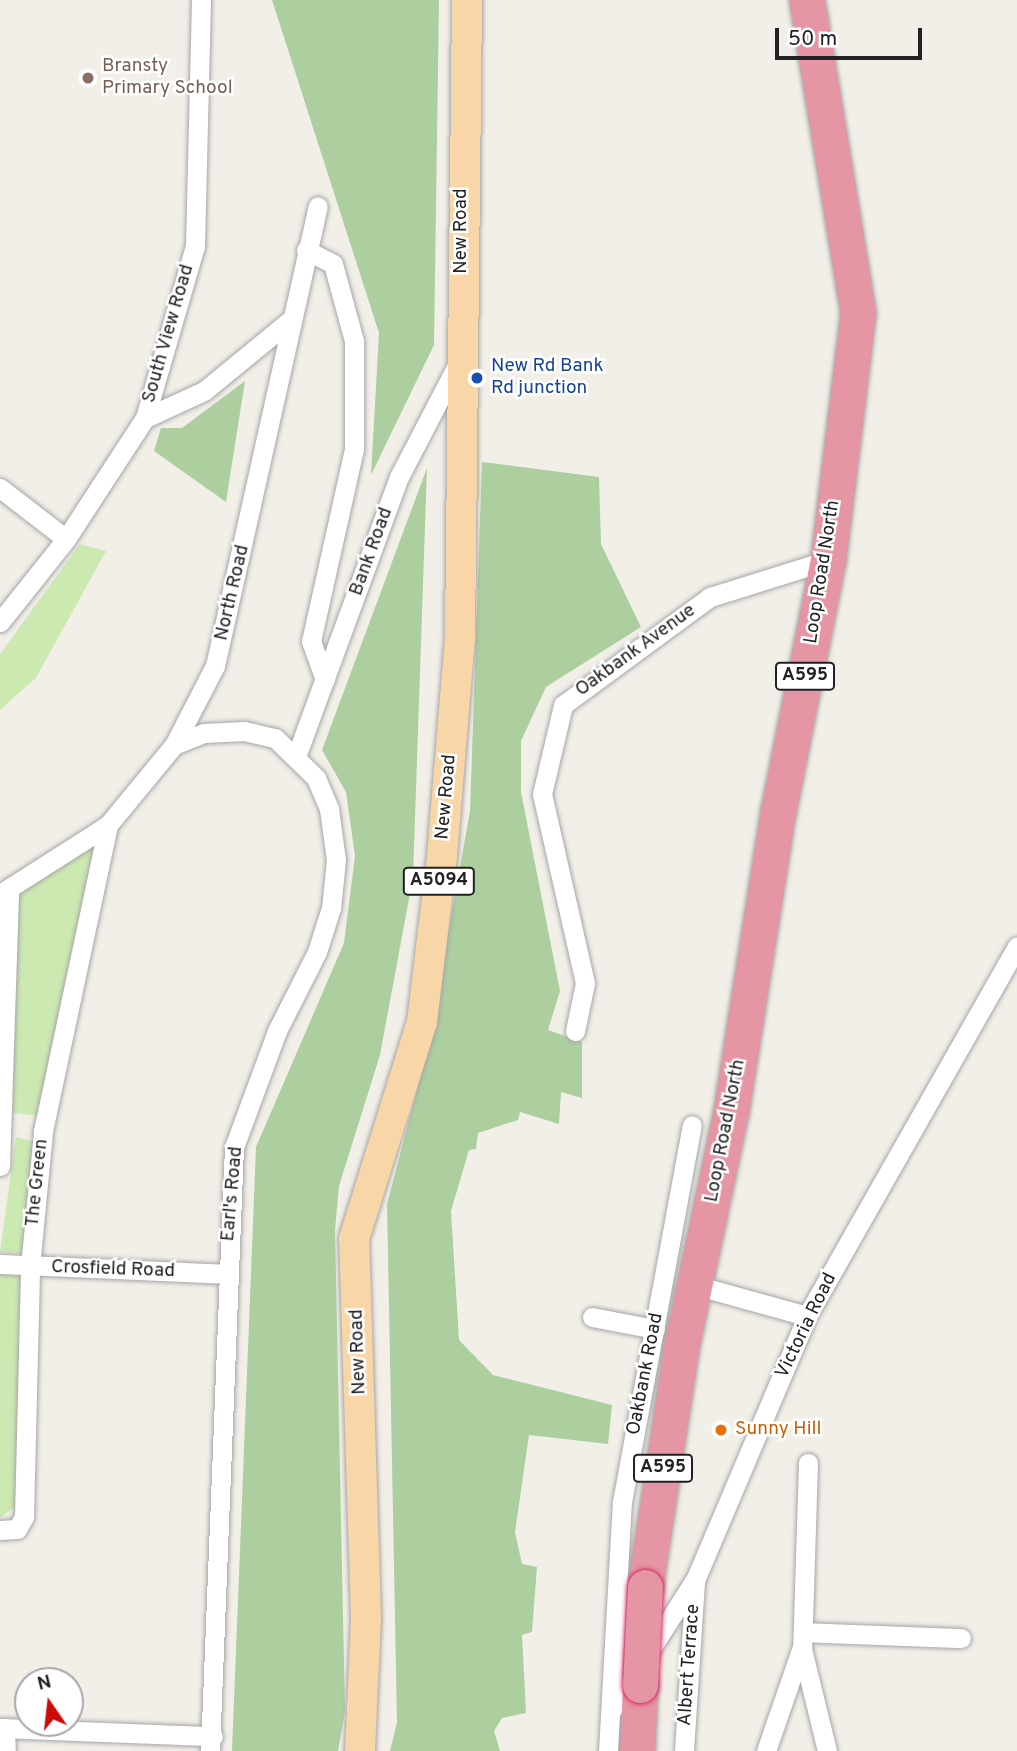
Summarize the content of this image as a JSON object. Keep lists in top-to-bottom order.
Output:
{
  "streets": {
    "highway": ["Loop Road North", "A595"],
    "main road": ["New Road", "A5094"],
    "street": [
      "South View Road",
      "Bank Road",
      "North Road",
      "Oakbank Avenue",
      "The Green",
      "Earl's Road",
      "Crosfield Road",
      "Victoria Road",
      "Oakbank Road",
      "Albert Terrace"
    ]
  },
  "crossings": [
    ["New Road", "Bank Road"],
    ["Bank Road", "Earl's Road"],
    ["Loop Road North", "Oakbank Avenue"],
    ["Loop Road North", "A595"],
    ["Loop Road North", "Oakbank Road"],
    ["North Road", "The Green"],
    ["North Road", "Earl's Road"],
    ["A595", "Oakbank Road"],
    ["The Green", "Crosfield Road"],
    ["Earl's Road", "Crosfield Road"],
    ["Victoria Road", "Oakbank Road"],
    ["Victoria Road", "Albert Terrace"]
  ],
  "places": ["Bransty Primary School", "New Rd Bank Rd junction", "Sunny Hill"],
  "scale_bar": "50 m",
  "north": "top"
}
